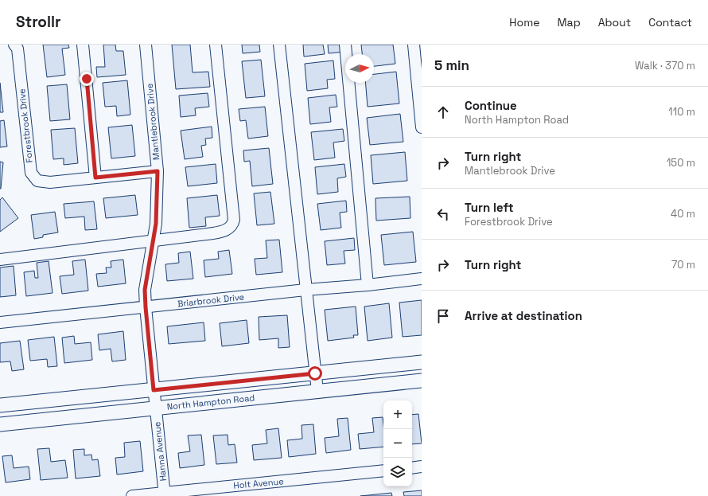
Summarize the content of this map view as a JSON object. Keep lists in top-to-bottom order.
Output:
{
  "streets": {
    "main road": ["North Hampton Road"],
    "street": [
      "Mantlebrook Drive",
      "Forestbrook Drive",
      "Briarbrook Drive",
      "Hanna Avenue",
      "Holt Avenue"
    ]
  },
  "crossings": [
    ["Mantlebrook Drive", "Forestbrook Drive"],
    ["Mantlebrook Drive", "Briarbrook Drive"],
    ["Mantlebrook Drive", "North Hampton Road"],
    ["Mantlebrook Drive", "Hanna Avenue"],
    ["North Hampton Road", "Hanna Avenue"],
    ["Hanna Avenue", "Holt Avenue"]
  ],
  "north": "right",
  "page": {
    "header": "Strollr",
    "nav": [
      "Home",
      "Map",
      "About",
      "Contact"
    ],
    "heading": ["5 min", "Walk · 370 m"],
    "list": [
      ["Continue", "North Hampton Road", "110 m"],
      ["Turn right", "Mantlebrook Drive", "150 m"],
      ["Turn left", "Forestbrook Drive", "40 m"],
      ["Turn right", "70 m"],
      "Arrive at destination"
    ],
    "map_buttons": ["+", "−"]
  }
}
